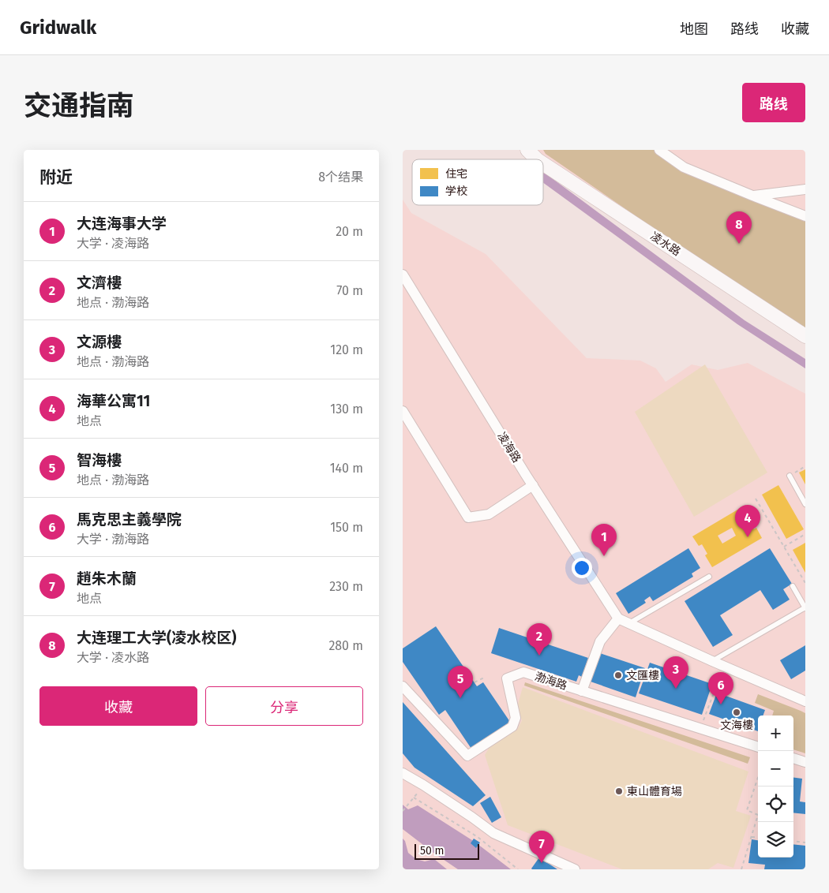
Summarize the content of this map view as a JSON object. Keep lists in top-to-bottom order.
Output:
{
  "streets": {
    "main road": ["凌水路"],
    "street": ["凌海路", "渤海路"]
  },
  "places": ["文匯樓", "文海樓", "東山體育場"],
  "legend": ["住宅", "学校"],
  "scale_bar": "50 m",
  "page": {
    "header": "Gridwalk",
    "nav": ["地图", "路线", "收藏"],
    "title": "交通指南",
    "buttons": [
      "路线",
      ["收藏", "分享"]
    ],
    "heading": ["附近", "8个结果"],
    "list": [
      {
        "mark": "1",
        "name": "大连海事大学",
        "note": "大学 · 凌海路",
        "value": "20 m"
      },
      {
        "mark": "2",
        "name": "文濟樓",
        "note": "地点 · 渤海路",
        "value": "70 m"
      },
      {
        "mark": "3",
        "name": "文源樓",
        "note": "地点 · 渤海路",
        "value": "120 m"
      },
      {
        "mark": "4",
        "name": "海華公寓11",
        "note": "地点",
        "value": "130 m"
      },
      {
        "mark": "5",
        "name": "智海樓",
        "note": "地点 · 渤海路",
        "value": "140 m"
      },
      {
        "mark": "6",
        "name": "馬克思主義學院",
        "note": "大学 · 渤海路",
        "value": "150 m"
      },
      {
        "mark": "7",
        "name": "趙朱木蘭",
        "note": "地点",
        "value": "230 m"
      },
      {
        "mark": "8",
        "name": "大连理工大学(凌水校区)",
        "note": "大学 · 凌水路",
        "value": "280 m"
      }
    ],
    "pins": [
      "8",
      "4",
      "1",
      "2",
      "3",
      "5",
      "6",
      "7"
    ],
    "map_buttons": ["+", "−"],
    "scale": "50 m"
  }
}
